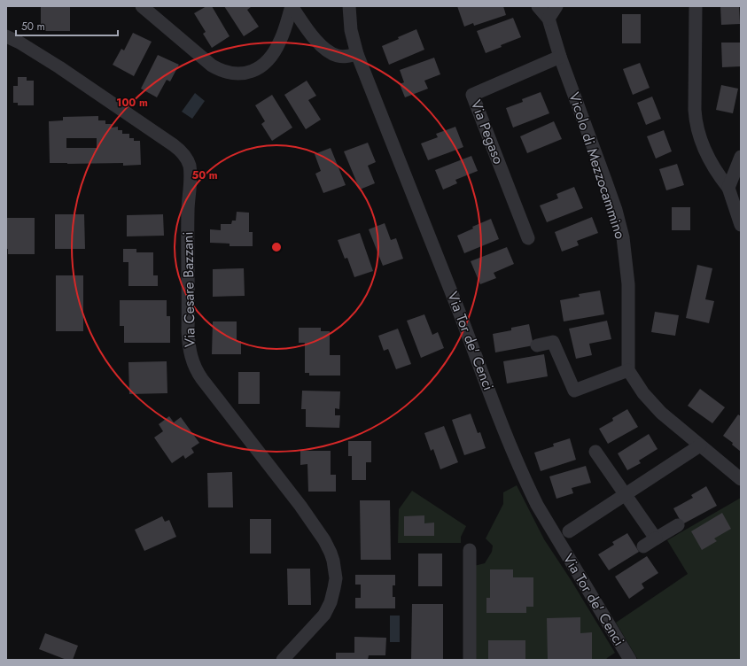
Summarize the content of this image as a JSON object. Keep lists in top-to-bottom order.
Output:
{
  "streets": {
    "street": [
      "Via Pegaso",
      "Vicolo di Mezzocammino",
      "Via Cesare Bazzani",
      "Via Tor de' Cenci"
    ]
  },
  "crossings": [
    ["Via Pegaso", "Vicolo di Mezzocammino"]
  ],
  "scale_bar": "50 m",
  "rings": ["100 m", "50 m"]
}
